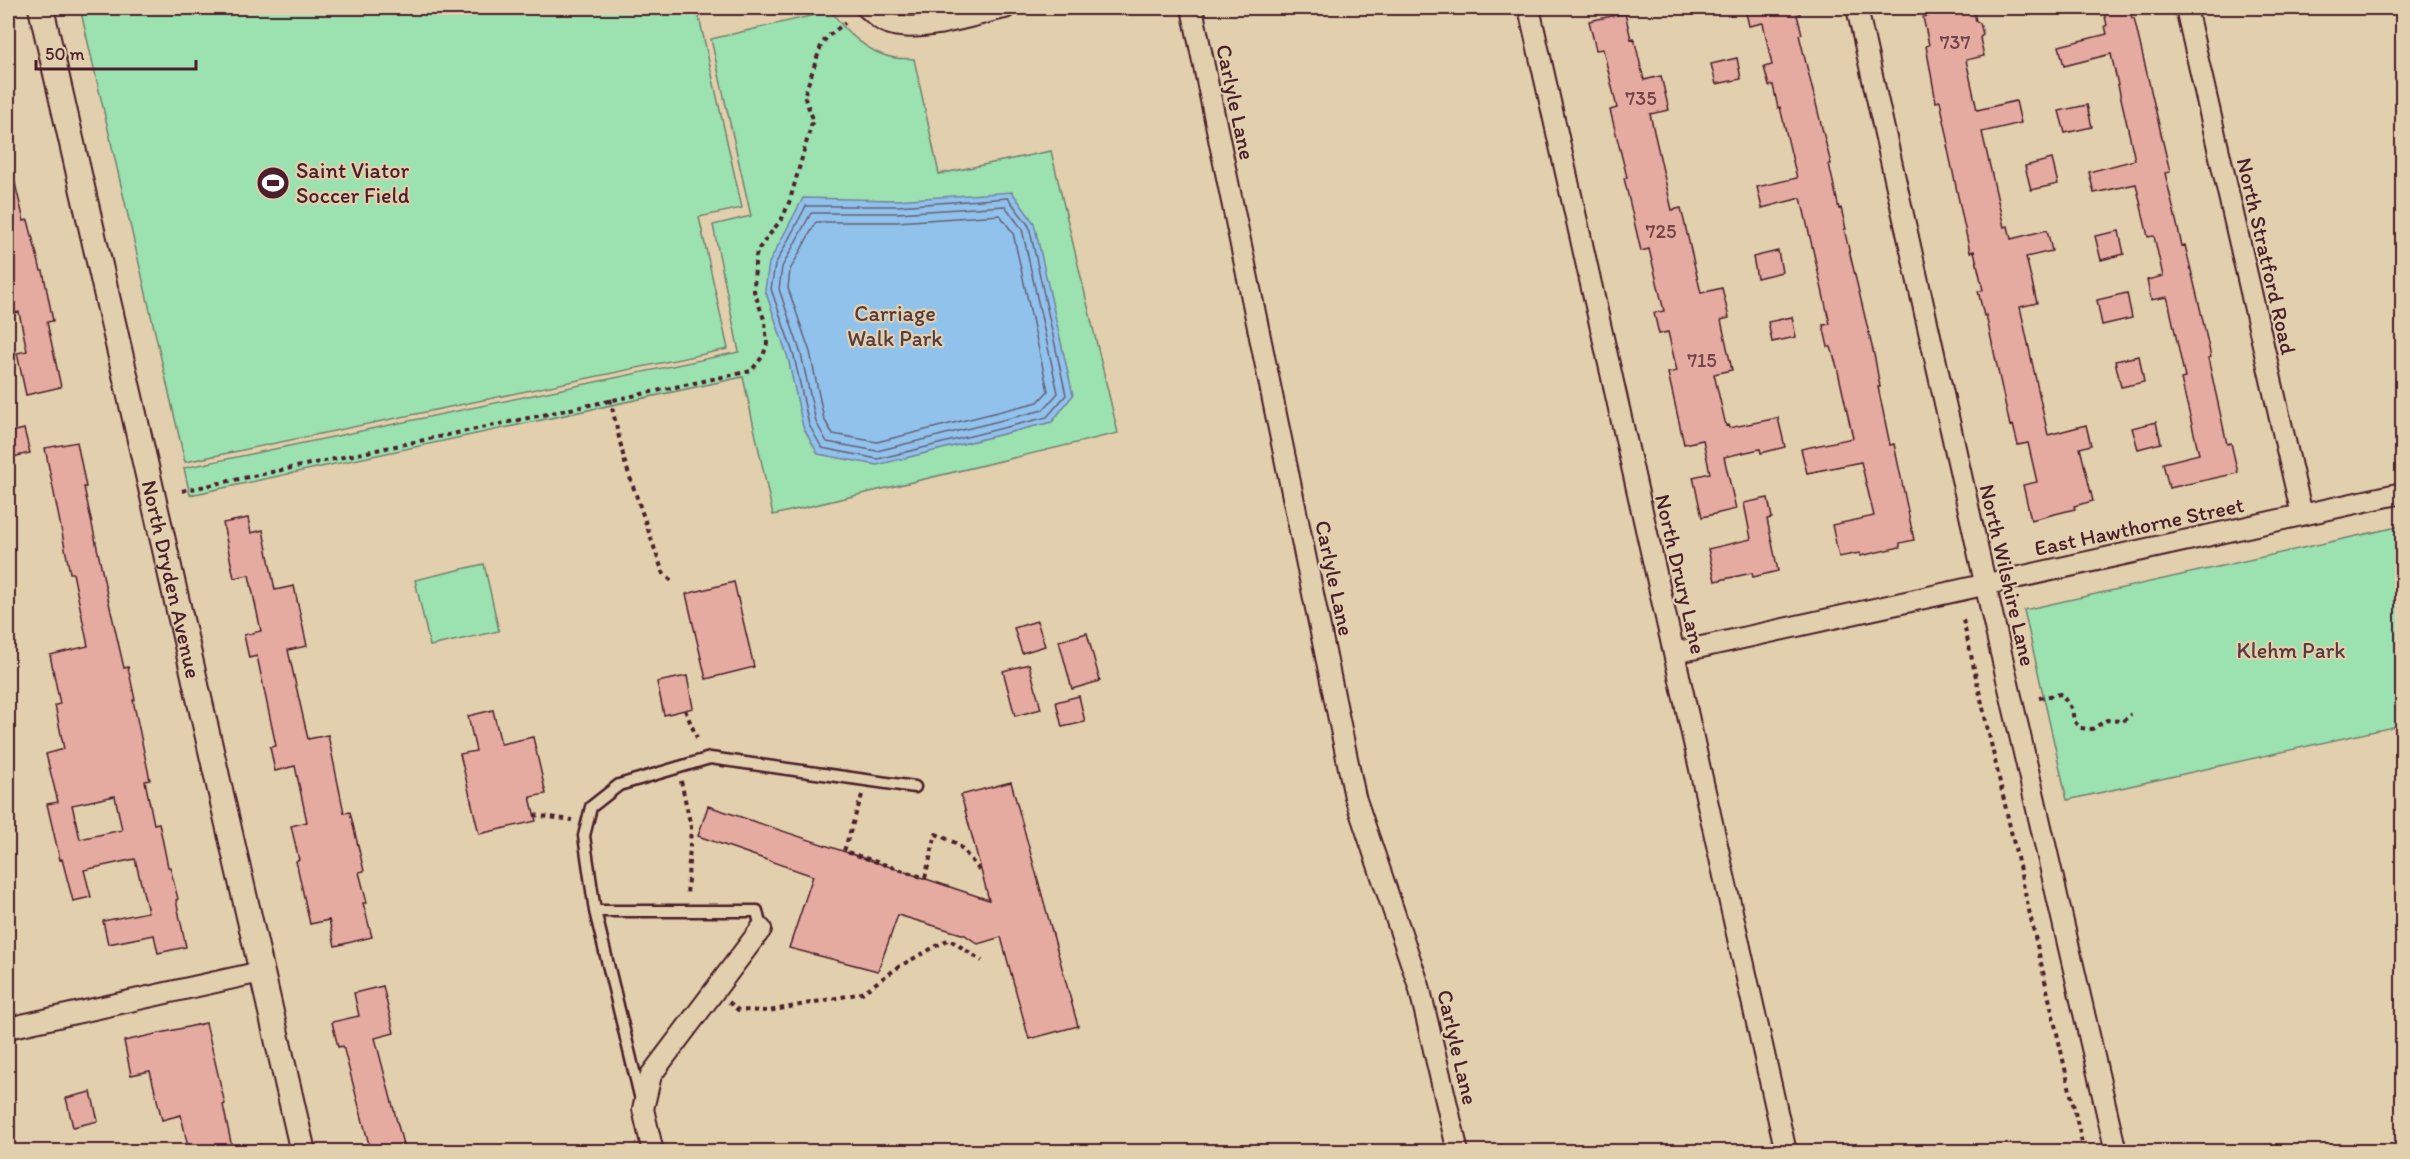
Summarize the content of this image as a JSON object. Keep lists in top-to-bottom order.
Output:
{
  "streets": {
    "street": [
      "Carlyle Lane",
      "North Stratford Road",
      "East Hawthorne Street",
      "North Drury Lane",
      "North Wilshire Lane",
      "North Dryden Avenue"
    ]
  },
  "crossings": [
    ["North Stratford Road", "East Hawthorne Street"],
    ["East Hawthorne Street", "North Drury Lane"],
    ["East Hawthorne Street", "North Wilshire Lane"]
  ],
  "parks": ["Carriage Walk Park", "Klehm Park"],
  "places": {
    "sports": ["Saint Viator Soccer Field"]
  },
  "house_numbers": [
    "737",
    "735",
    "725",
    "715"
  ],
  "scale_bar": "50 m"
}
